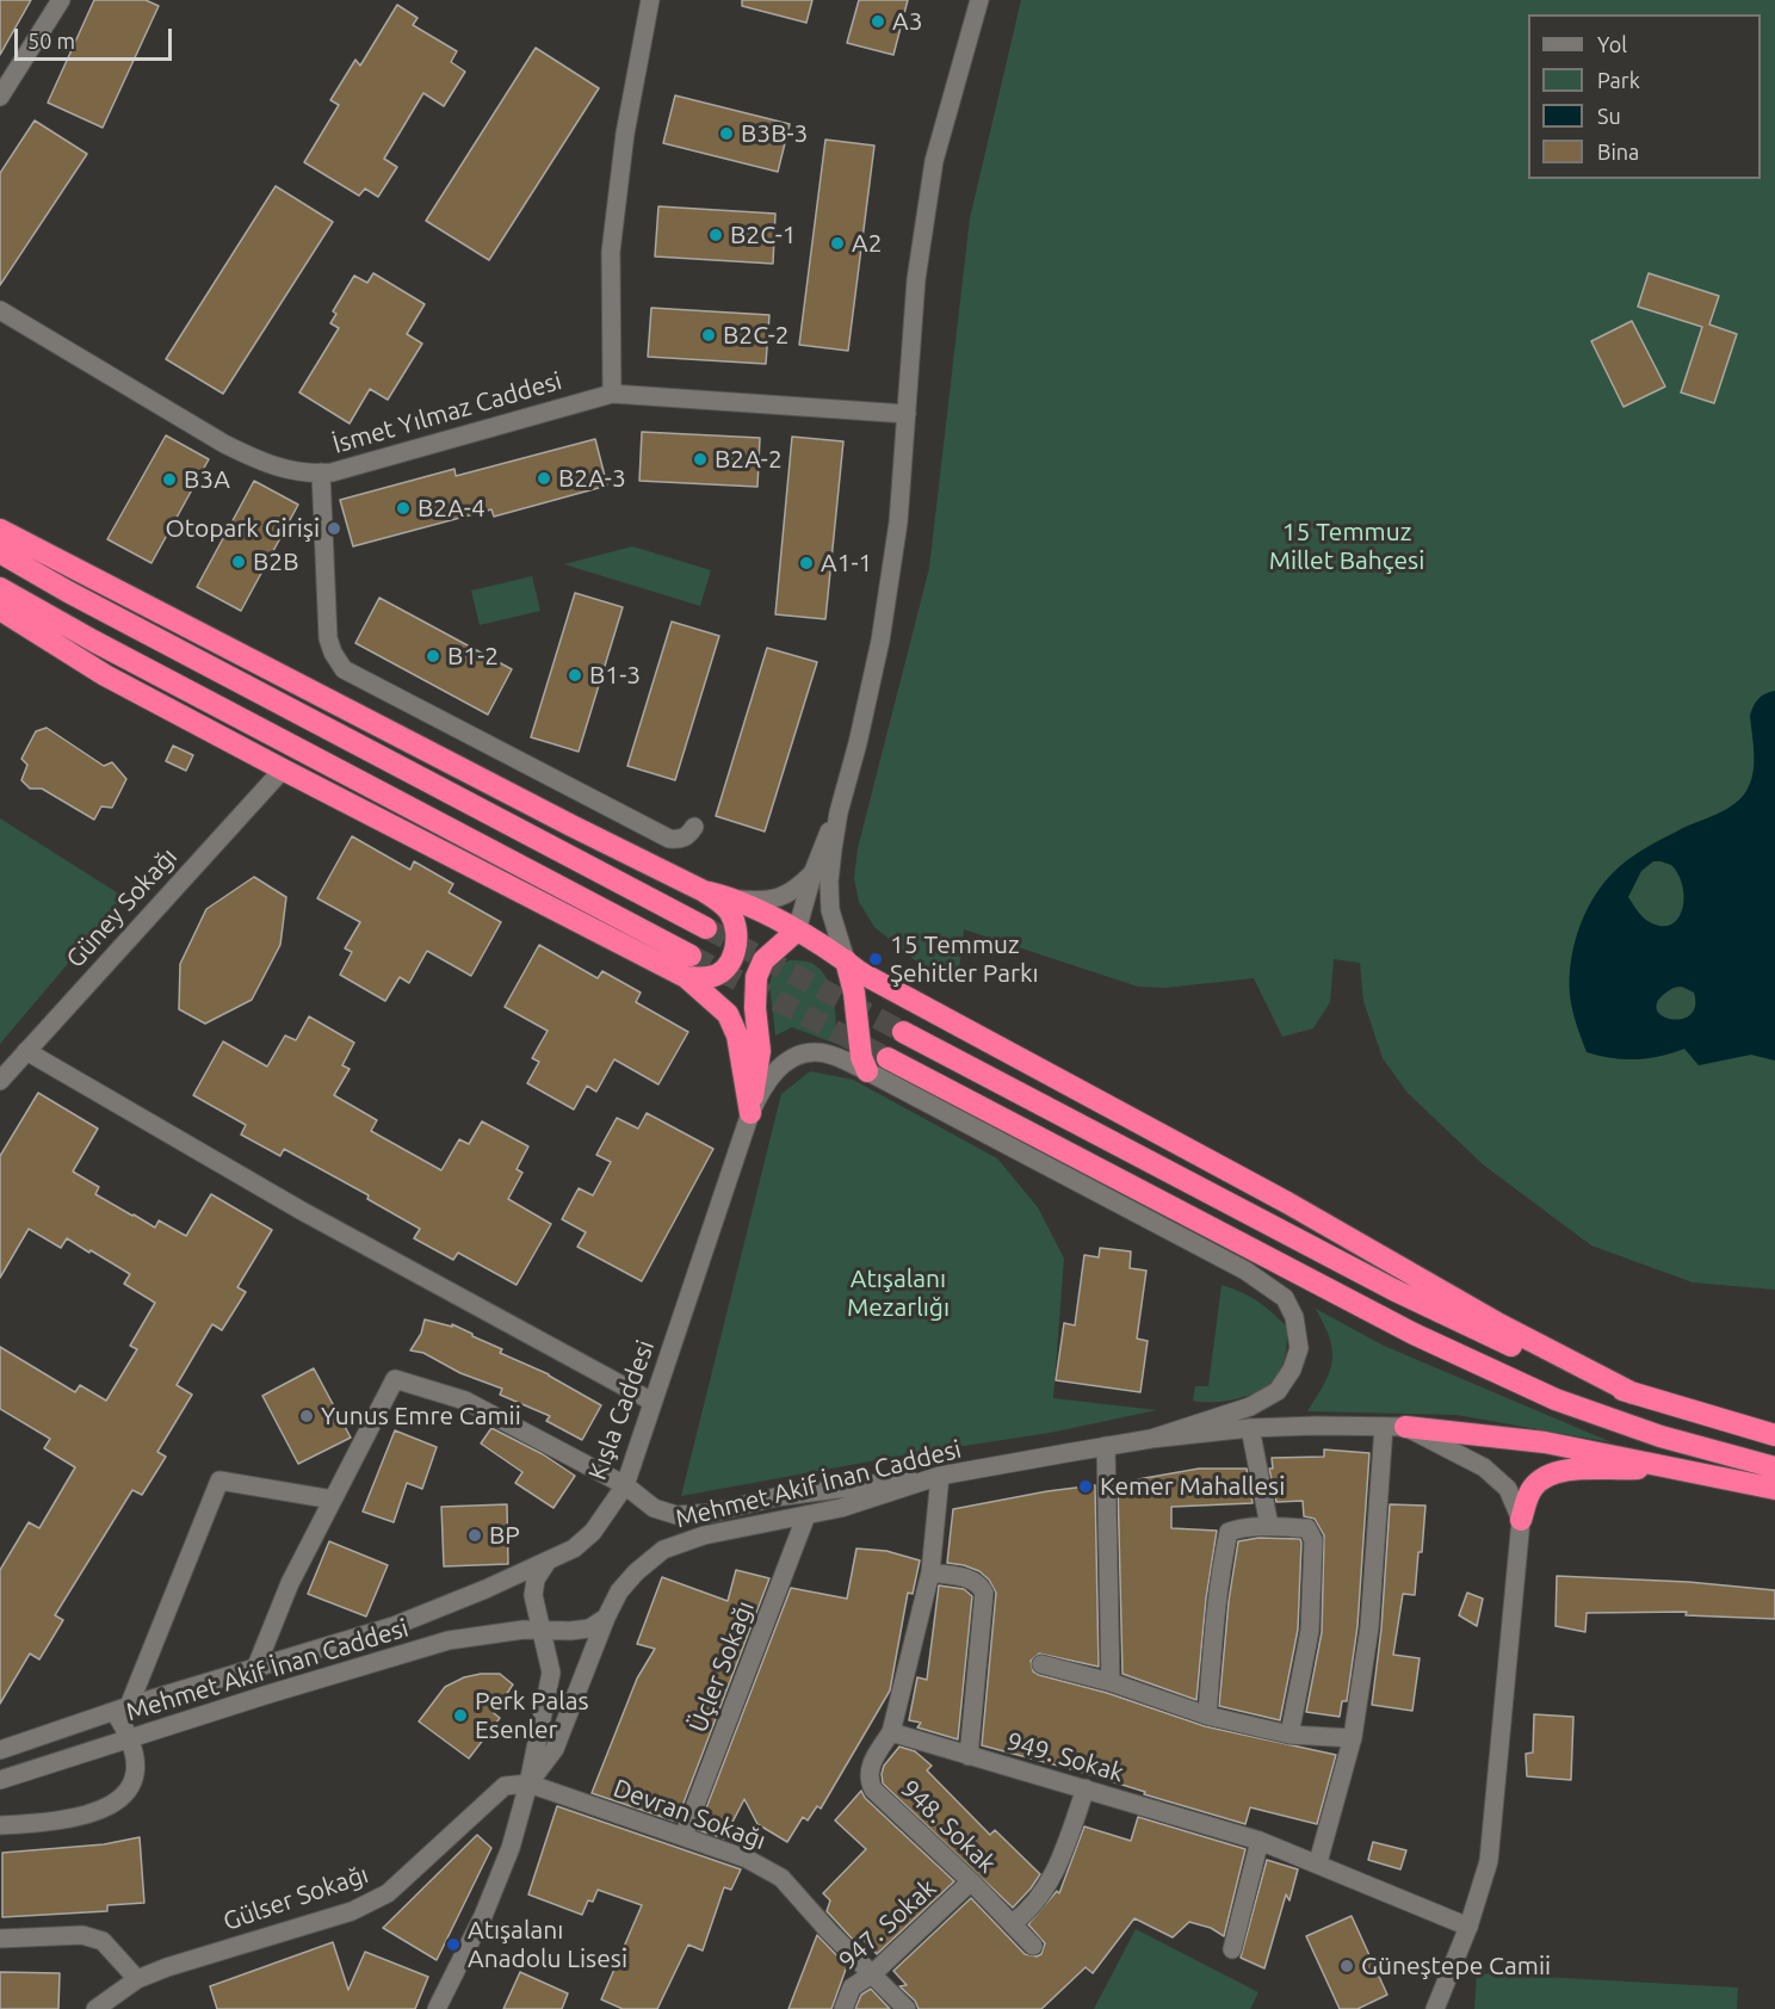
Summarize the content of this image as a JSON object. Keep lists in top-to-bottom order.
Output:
{
  "streets": {
    "street": [
      "İsmet Yılmaz Caddesi",
      "Güney Sokağı",
      "Kışla Caddesi",
      "Mehmet Akif İnan Caddesi",
      "Üçler Sokağı",
      "949. Sokak",
      "Devran Sokağı",
      "948. Sokak",
      "Gülser Sokağı",
      "947. Sokak"
    ]
  },
  "crossings": [
    ["Kışla Caddesi", "Mehmet Akif İnan Caddesi"],
    ["Mehmet Akif İnan Caddesi", "Üçler Sokağı"],
    ["Üçler Sokağı", "Devran Sokağı"],
    ["949. Sokak", "948. Sokak"],
    ["Devran Sokağı", "Gülser Sokağı"],
    ["Devran Sokağı", "947. Sokak"],
    ["948. Sokak", "947. Sokak"]
  ],
  "parks": ["15 Temmuz Millet Bahçesi", "Atışalanı Mezarlığı"],
  "places": [
    "A3",
    "B3B-3",
    "B2C-1",
    "A2",
    "B2C-2",
    "B2A-2",
    "B2A-3",
    "B3A",
    "B2A-4",
    "Otopark Girişi",
    "B2B",
    "A1-1",
    "B1-2",
    "B1-3",
    "15 Temmuz Şehitler Parkı",
    "Yunus Emre Camii",
    "Kemer Mahallesi",
    "BP",
    "Perk Palas Esenler",
    "Atışalanı Anadolu Lisesi",
    "Güneştepe Camii"
  ],
  "legend": [
    "Yol",
    "Park",
    "Su",
    "Bina"
  ],
  "scale_bar": "50 m"
}
